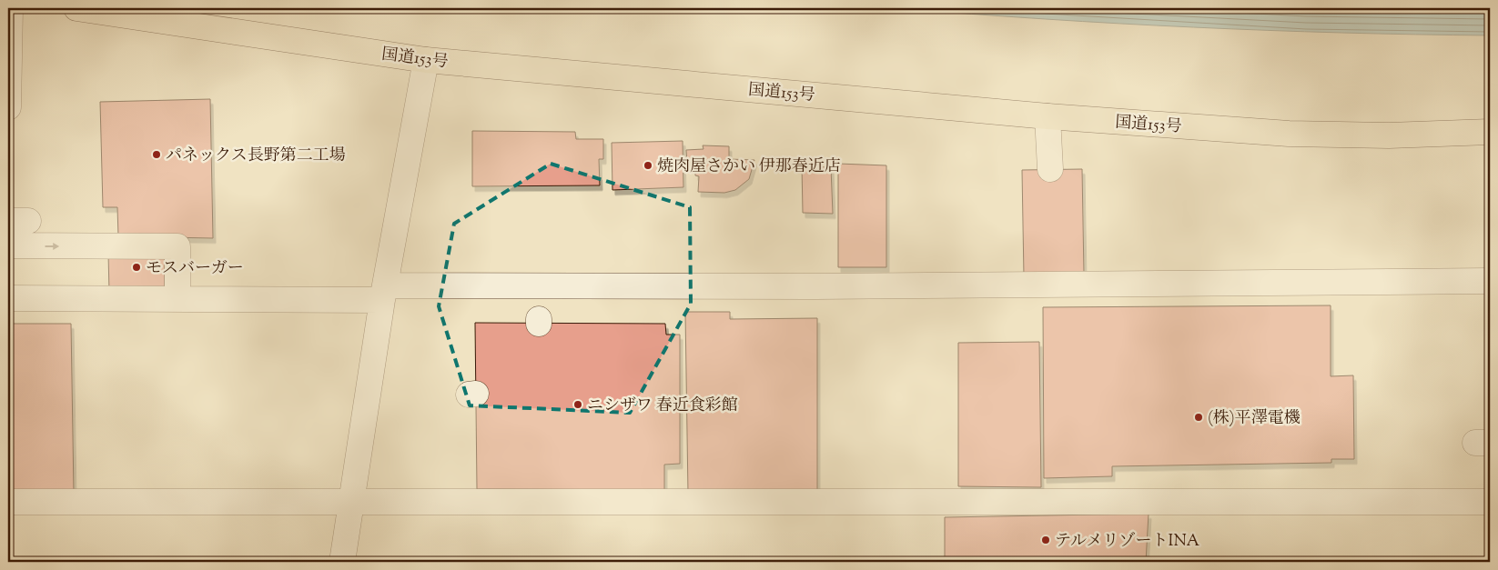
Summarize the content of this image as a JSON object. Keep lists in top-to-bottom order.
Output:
{
  "streets": {
    "highway": ["国道153号"]
  },
  "places": [
    "パネックス長野第二工場",
    "焼肉屋さかい 伊那春近店",
    "モスバーガー",
    "ニシザワ 春近食彩館",
    "(株)平澤電機",
    "テルメリゾートINA"
  ]
}
